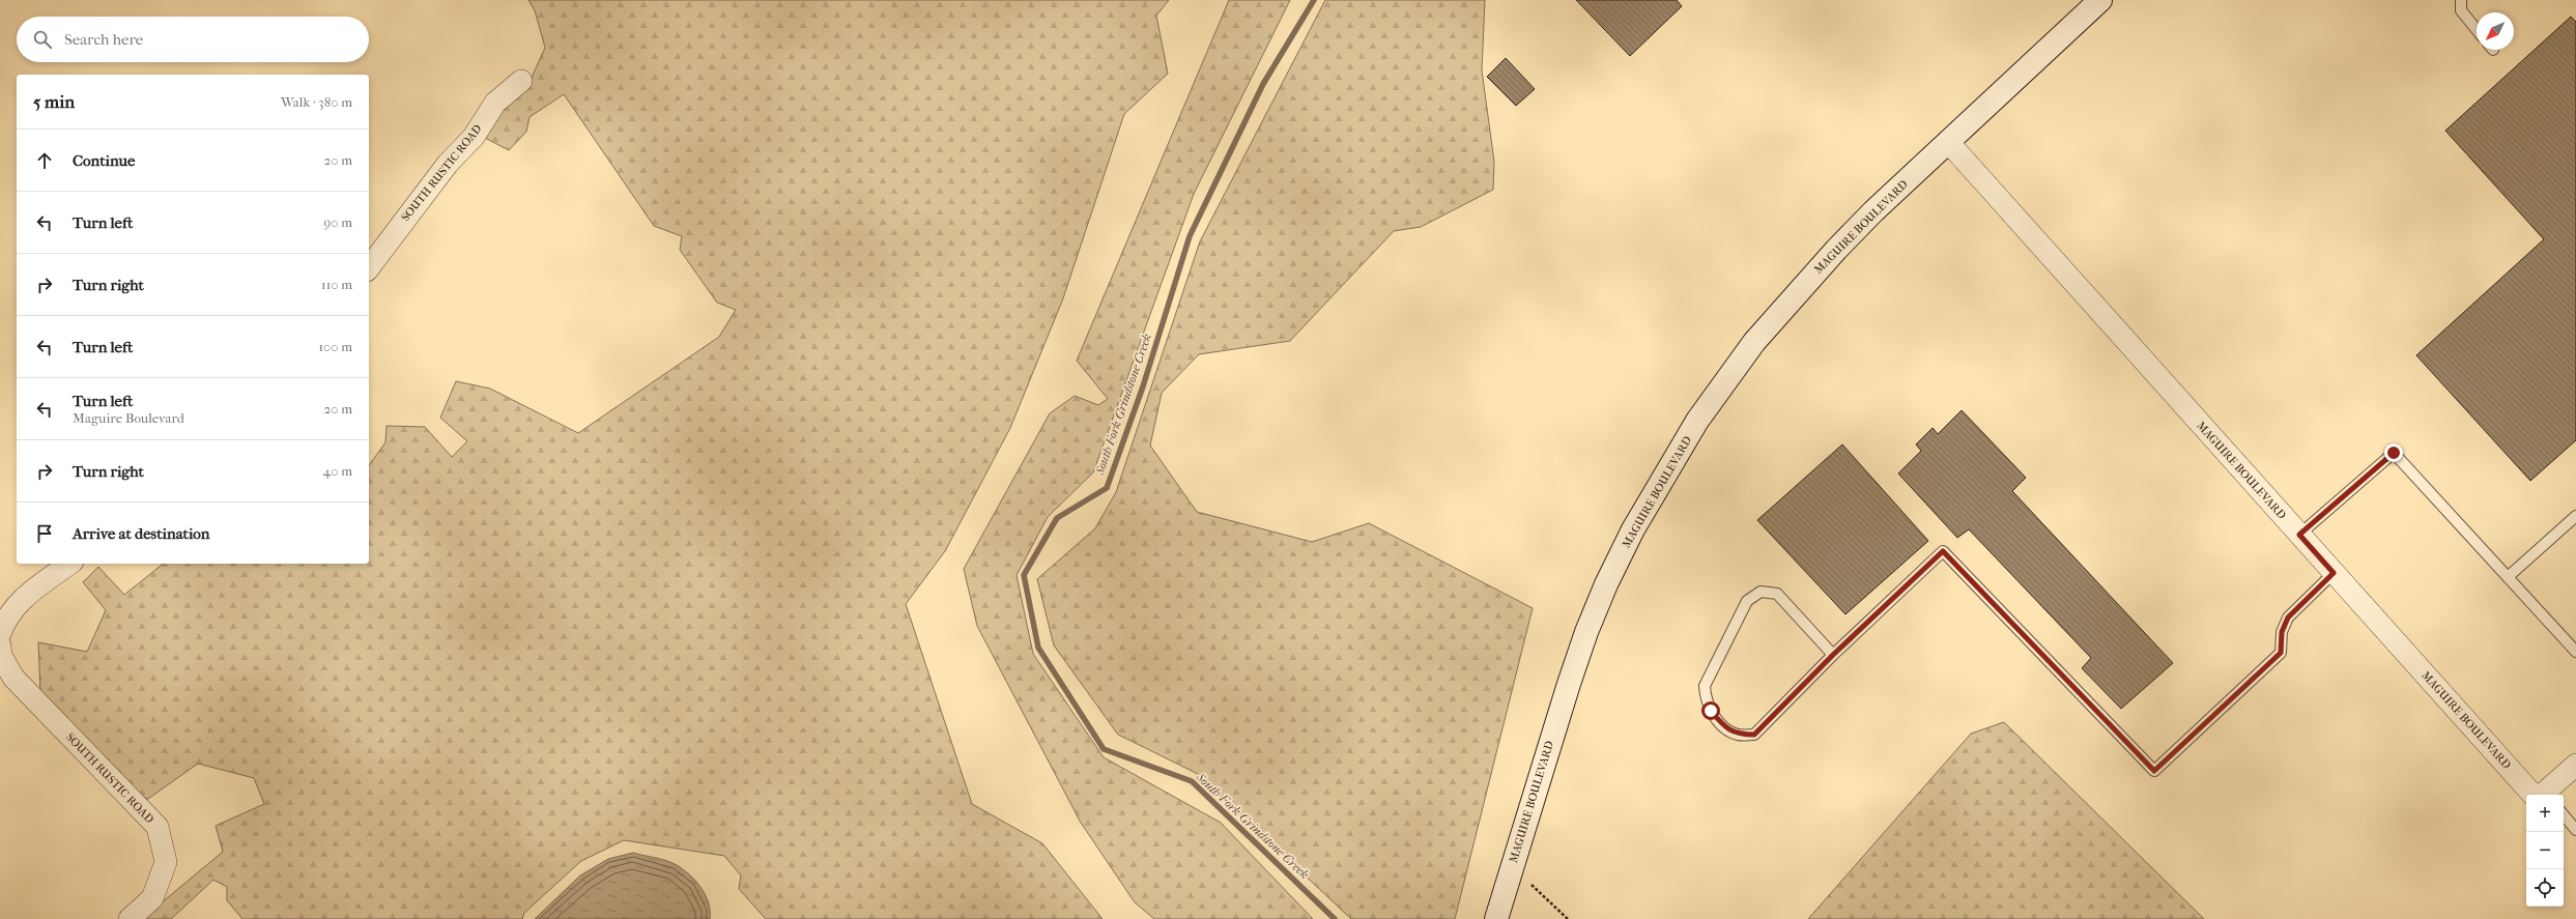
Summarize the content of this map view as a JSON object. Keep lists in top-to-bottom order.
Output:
{
  "streets": {
    "street": ["SOUTH RUSTIC ROAD", "MAGUIRE BOULEVARD"]
  },
  "water": ["South Fork Grindstone Creek"],
  "north": "bottom left",
  "page": {
    "search": "Search here",
    "heading": ["5 min", "Walk · 380 m"],
    "list": [
      ["Continue", "20 m"],
      ["Turn left", "90 m"],
      ["Turn right", "110 m"],
      ["Turn left", "100 m"],
      ["Turn left", "Maguire Boulevard", "20 m"],
      ["Turn right", "40 m"],
      "Arrive at destination"
    ],
    "map_buttons": ["+", "−"]
  }
}
